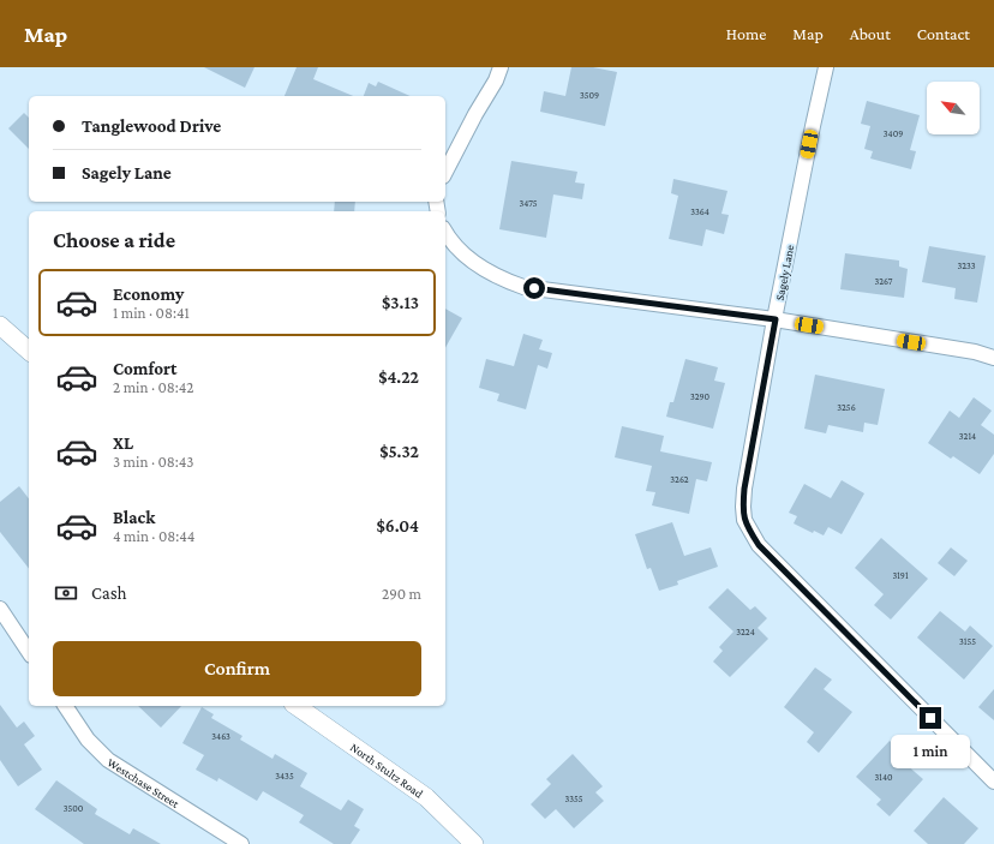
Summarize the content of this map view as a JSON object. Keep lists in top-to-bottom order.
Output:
{
  "streets": {
    "street": ["Sagely Lane", "North Stultz Road", "Westchase Street"]
  },
  "house_numbers": [
    "3509",
    "3409",
    "3475",
    "3364",
    "3233",
    "3267",
    "3290",
    "3256",
    "3214",
    "3262",
    "3191",
    "3224",
    "3155",
    "3463",
    "3435",
    "3140",
    "3355",
    "3500"
  ],
  "north": "top left",
  "page": {
    "header": "Map",
    "nav": [
      "Home",
      "Map",
      "About",
      "Contact"
    ],
    "banner": ["Tanglewood Drive", "Sagely Lane"],
    "heading": "Choose a ride",
    "list": [
      {
        "name": "Economy",
        "note": "1 min · 08:41",
        "value": "$3.13"
      },
      {
        "name": "Comfort",
        "note": "2 min · 08:42",
        "value": "$4.22"
      },
      {
        "name": "XL",
        "note": "3 min · 08:43",
        "value": "$5.32"
      },
      {
        "name": "Black",
        "note": "4 min · 08:44",
        "value": "$6.04"
      }
    ],
    "pay": ["Cash", "290 m"],
    "buttons": "Confirm",
    "bubble": "1 min"
  }
}
